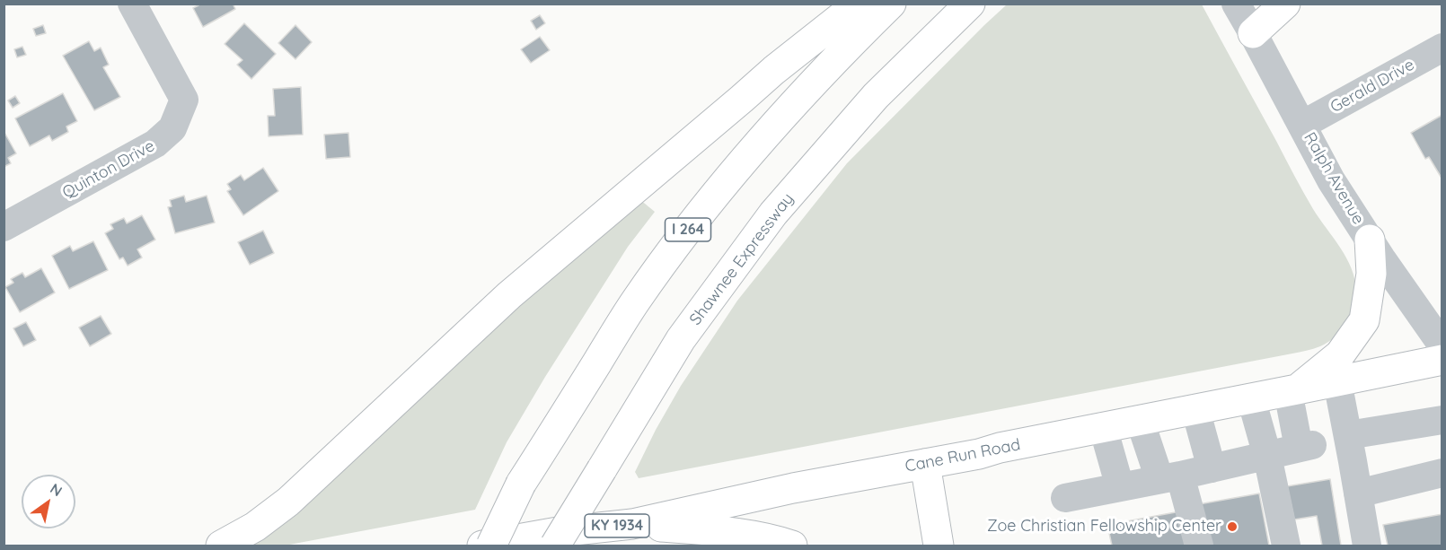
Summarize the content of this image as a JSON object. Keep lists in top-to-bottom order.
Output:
{
  "streets": {
    "main road": [
      "I 264",
      "Shawnee Expressway",
      "Cane Run Road",
      "KY 1934"
    ],
    "street": ["Gerald Drive", "Quinton Drive", "Ralph Avenue"]
  },
  "crossings": [
    ["Gerald Drive", "Ralph Avenue"]
  ],
  "places": ["Zoe Christian Fellowship Center"],
  "north": "top right"
}
